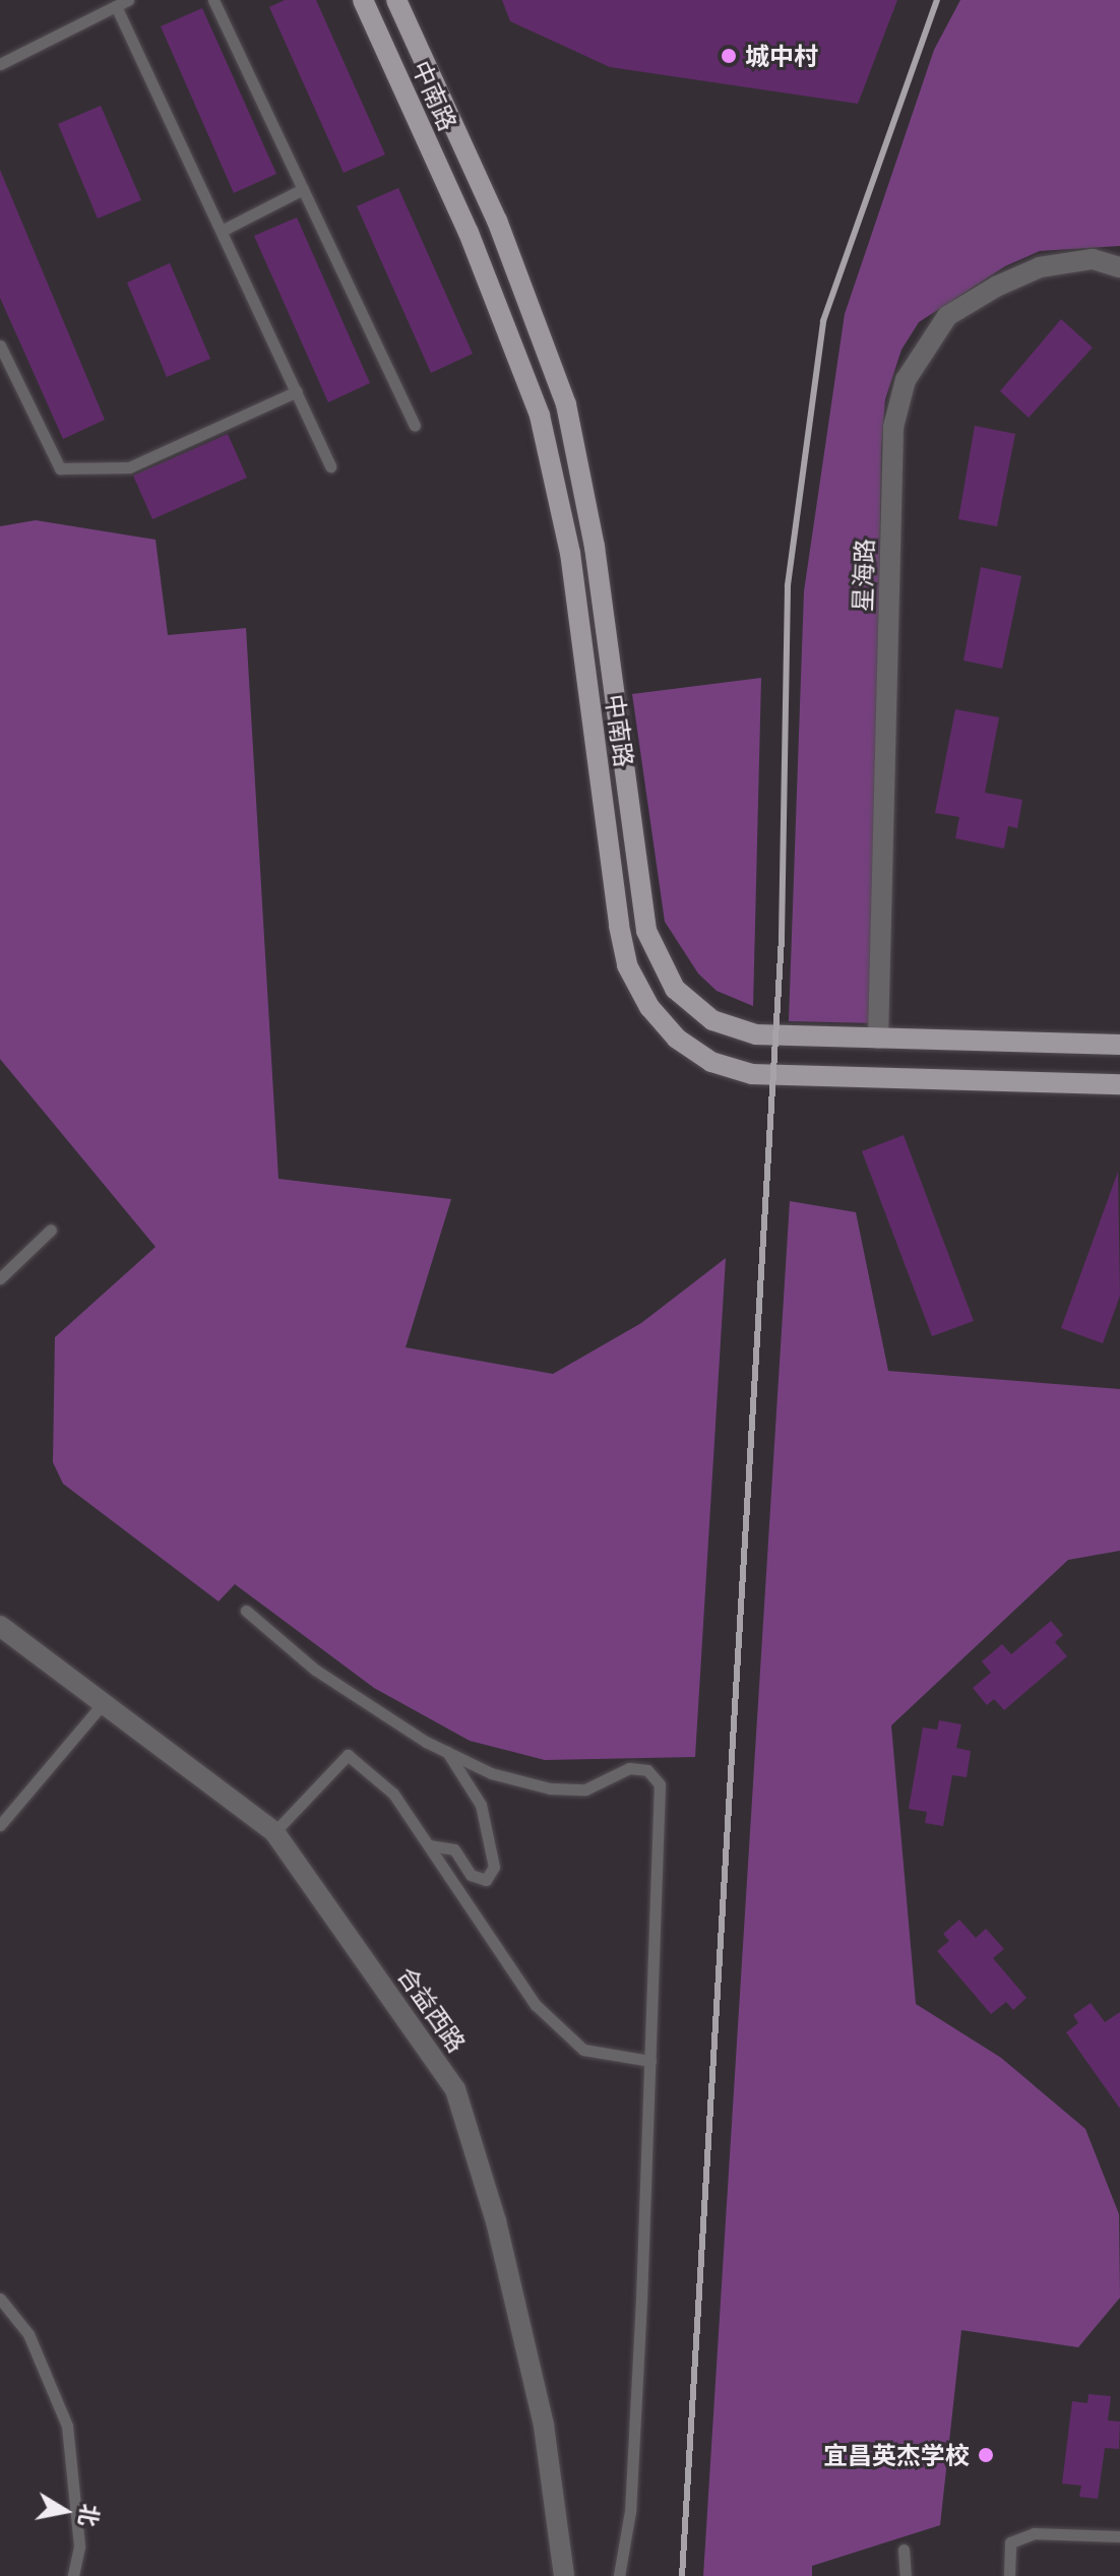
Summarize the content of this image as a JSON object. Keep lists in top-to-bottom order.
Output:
{
  "streets": {
    "main road": ["中南路"],
    "street": ["星海路", "合益西路"]
  },
  "crossings": [
    ["中南路", "星海路"]
  ],
  "places": ["城中村", "宜昌英杰学校"],
  "north": "right"
}
